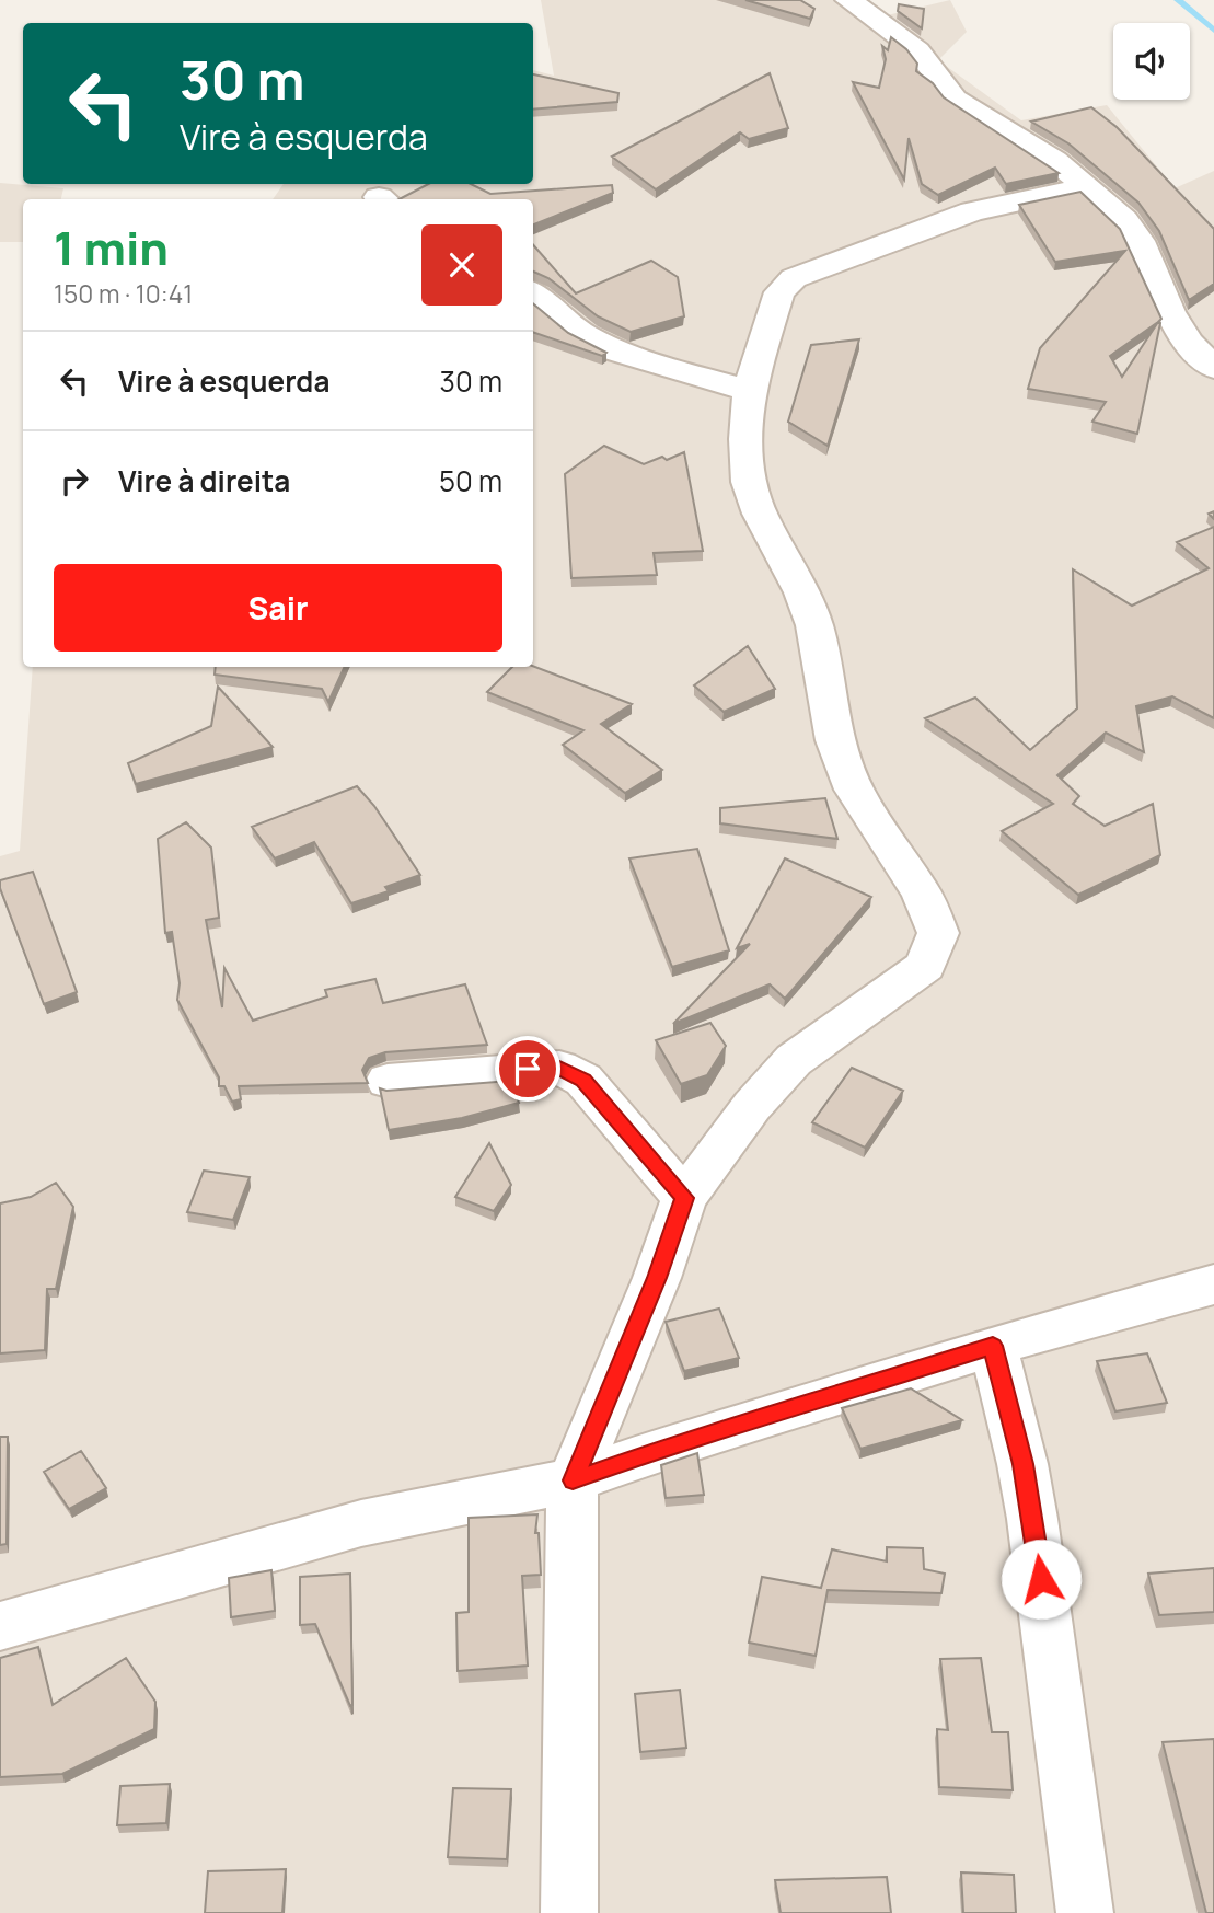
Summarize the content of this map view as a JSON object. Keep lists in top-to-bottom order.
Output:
{
  "page": {
    "turn": ["30 m", "Vire à esquerda"],
    "heading": ["1 min", "150 m · 10:41"],
    "list": [
      {
        "name": "Vire à esquerda",
        "value": "30 m"
      },
      {
        "name": "Vire à direita",
        "value": "50 m"
      }
    ],
    "buttons": "Sair"
  }
}
